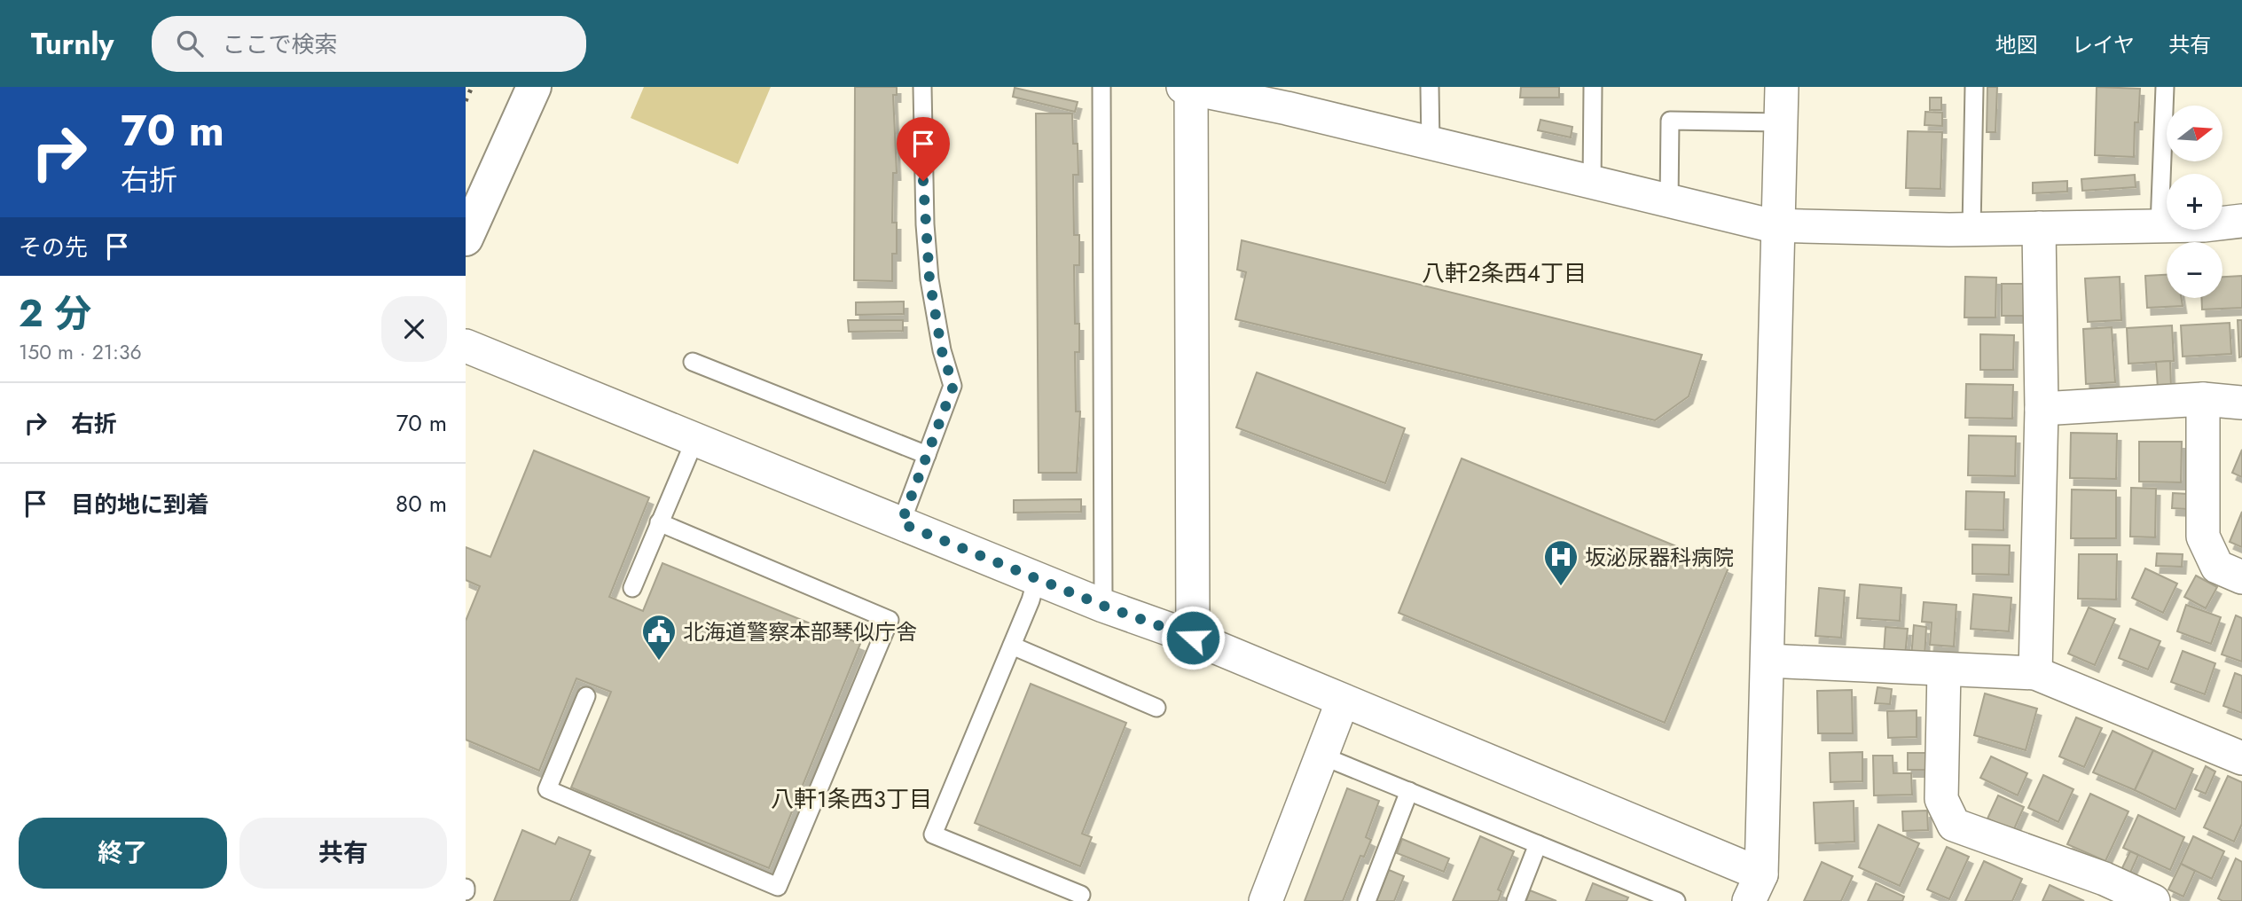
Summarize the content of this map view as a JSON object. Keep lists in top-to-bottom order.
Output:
{
  "districts": ["八軒2条西4丁目", "八軒1条西3丁目"],
  "places": {
    "hospital": ["坂泌尿器科病院"],
    "public building": ["北海道警察本部琴似庁舎"]
  },
  "north": "right",
  "page": {
    "header": "Turnly",
    "search": "ここで検索",
    "nav": ["地図", "レイヤ", "共有"],
    "turn": ["70 m", "右折"],
    "map_buttons": ["+", "−"],
    "then": "その先",
    "heading": ["2 分", "150 m · 21:36"],
    "list": [
      {
        "name": "右折",
        "value": "70 m"
      },
      {
        "name": "目的地に到着",
        "value": "80 m"
      }
    ],
    "buttons": ["終了", "共有"]
  }
}
